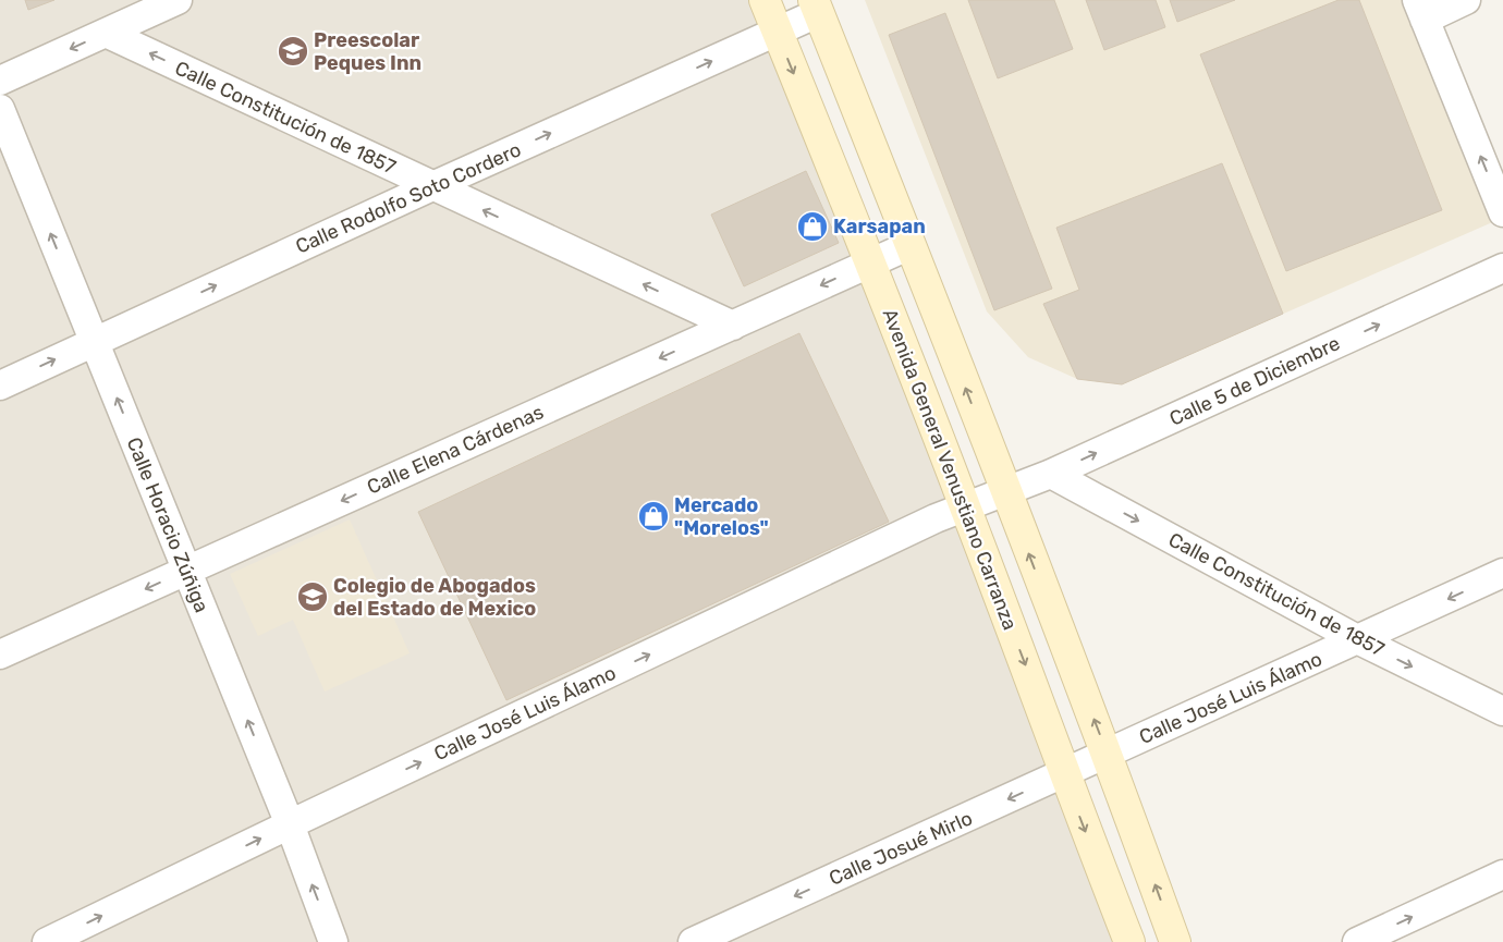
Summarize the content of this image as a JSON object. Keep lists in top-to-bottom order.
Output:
{
  "streets": {
    "main road": ["Avenida General Venustiano Carranza"],
    "street": [
      "Calle Constitución de 1857",
      "Calle Rodolfo Soto Cordero",
      "Calle 5 de Diciembre",
      "Calle Elena Cárdenas",
      "Calle Horacio Zúñiga",
      "Calle José Luis Álamo",
      "Calle Josué Mirlo"
    ]
  },
  "crossings": [
    ["Calle Constitución de 1857", "Calle Rodolfo Soto Cordero"],
    ["Calle Constitución de 1857", "Calle 5 de Diciembre"],
    ["Calle Constitución de 1857", "Calle Elena Cárdenas"],
    ["Calle Constitución de 1857", "Calle José Luis Álamo"],
    ["Calle Rodolfo Soto Cordero", "Avenida General Venustiano Carranza"],
    ["Calle Rodolfo Soto Cordero", "Calle Horacio Zúñiga"],
    ["Calle 5 de Diciembre", "Calle José Luis Álamo"],
    ["Calle Elena Cárdenas", "Avenida General Venustiano Carranza"],
    ["Calle Elena Cárdenas", "Calle Horacio Zúñiga"],
    ["Avenida General Venustiano Carranza", "Calle José Luis Álamo"],
    ["Avenida General Venustiano Carranza", "Calle Josué Mirlo"],
    ["Calle Horacio Zúñiga", "Calle José Luis Álamo"],
    ["Calle José Luis Álamo", "Calle Josué Mirlo"]
  ],
  "one_way": [
    "Calle Rodolfo Soto Cordero",
    "Calle 5 de Diciembre",
    "Calle Elena Cárdenas",
    "Calle Horacio Zúñiga",
    "Calle Josué Mirlo"
  ],
  "places": {
    "school or university": ["Preescolar Peques Inn", "Colegio de Abogados del Estado de Mexico"],
    "shop": ["Karsapan", "Mercado \"Morelos\""]
  }
}
